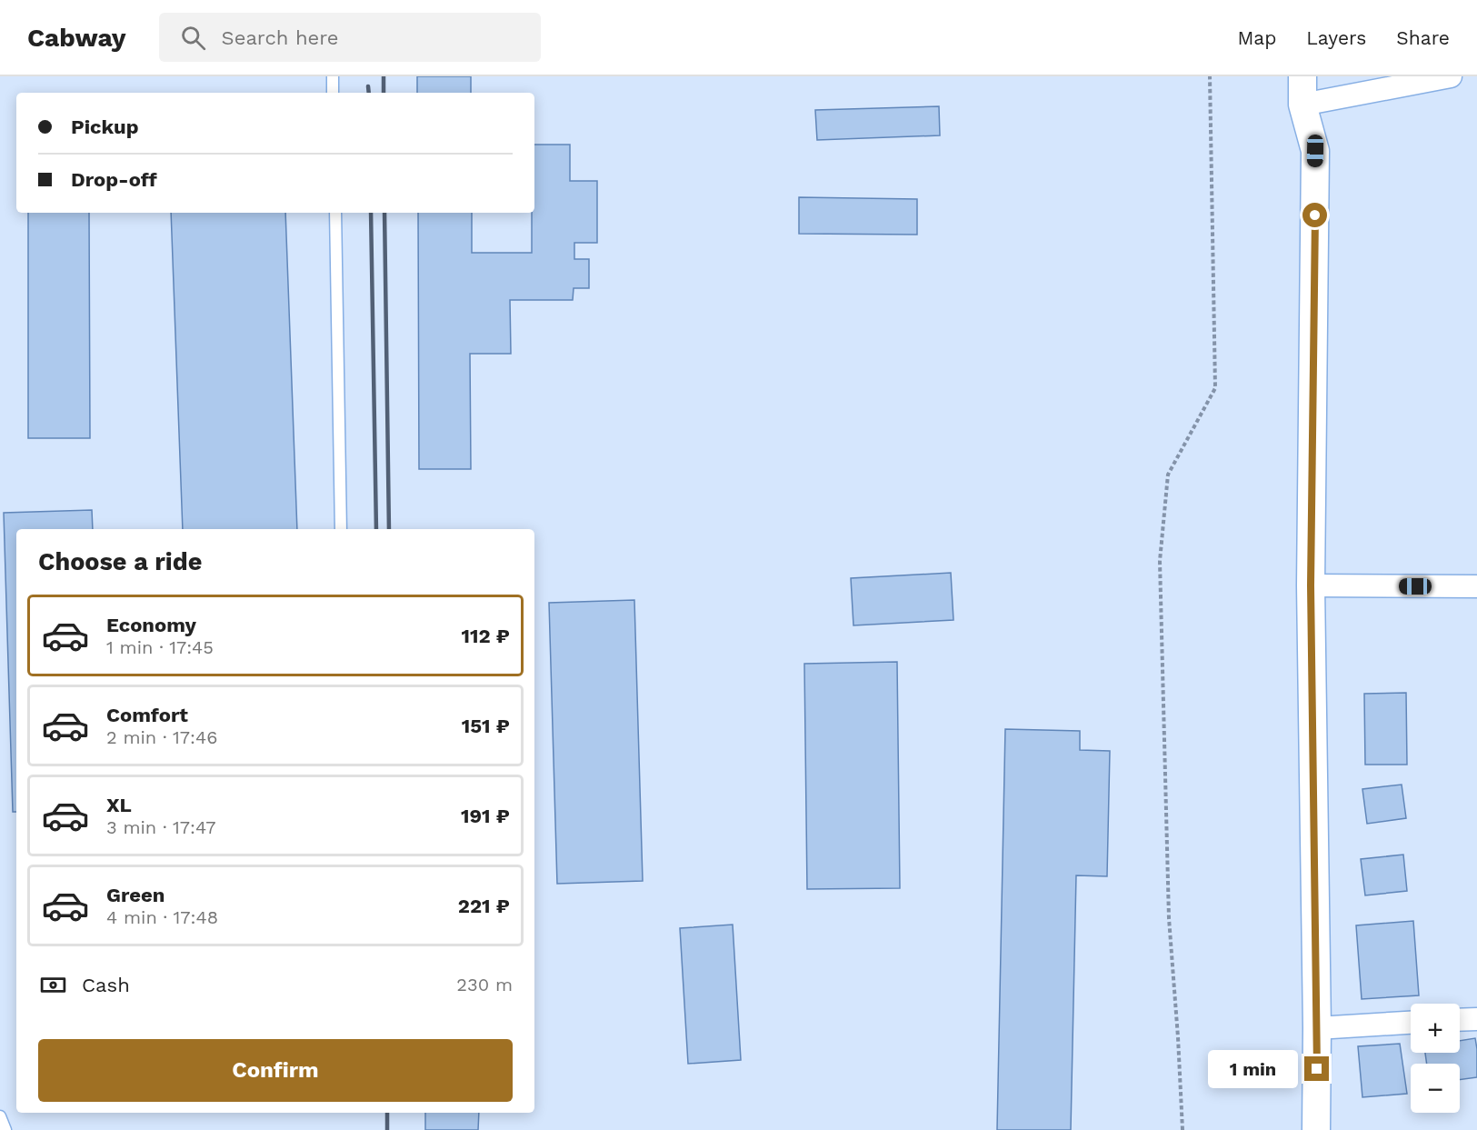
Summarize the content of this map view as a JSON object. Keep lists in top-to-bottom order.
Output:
{
  "page": {
    "header": "Cabway",
    "search": "Search here",
    "nav": ["Map", "Layers", "Share"],
    "banner": ["Pickup", "Drop-off"],
    "heading": "Choose a ride",
    "list": [
      {
        "name": "Economy",
        "note": "1 min · 17:45",
        "value": "112 ₽"
      },
      {
        "name": "Comfort",
        "note": "2 min · 17:46",
        "value": "151 ₽"
      },
      {
        "name": "XL",
        "note": "3 min · 17:47",
        "value": "191 ₽"
      },
      {
        "name": "Green",
        "note": "4 min · 17:48",
        "value": "221 ₽"
      }
    ],
    "pay": ["Cash", "230 m"],
    "map_buttons": ["+", "−"],
    "buttons": "Confirm",
    "bubble": "1 min"
  }
}
